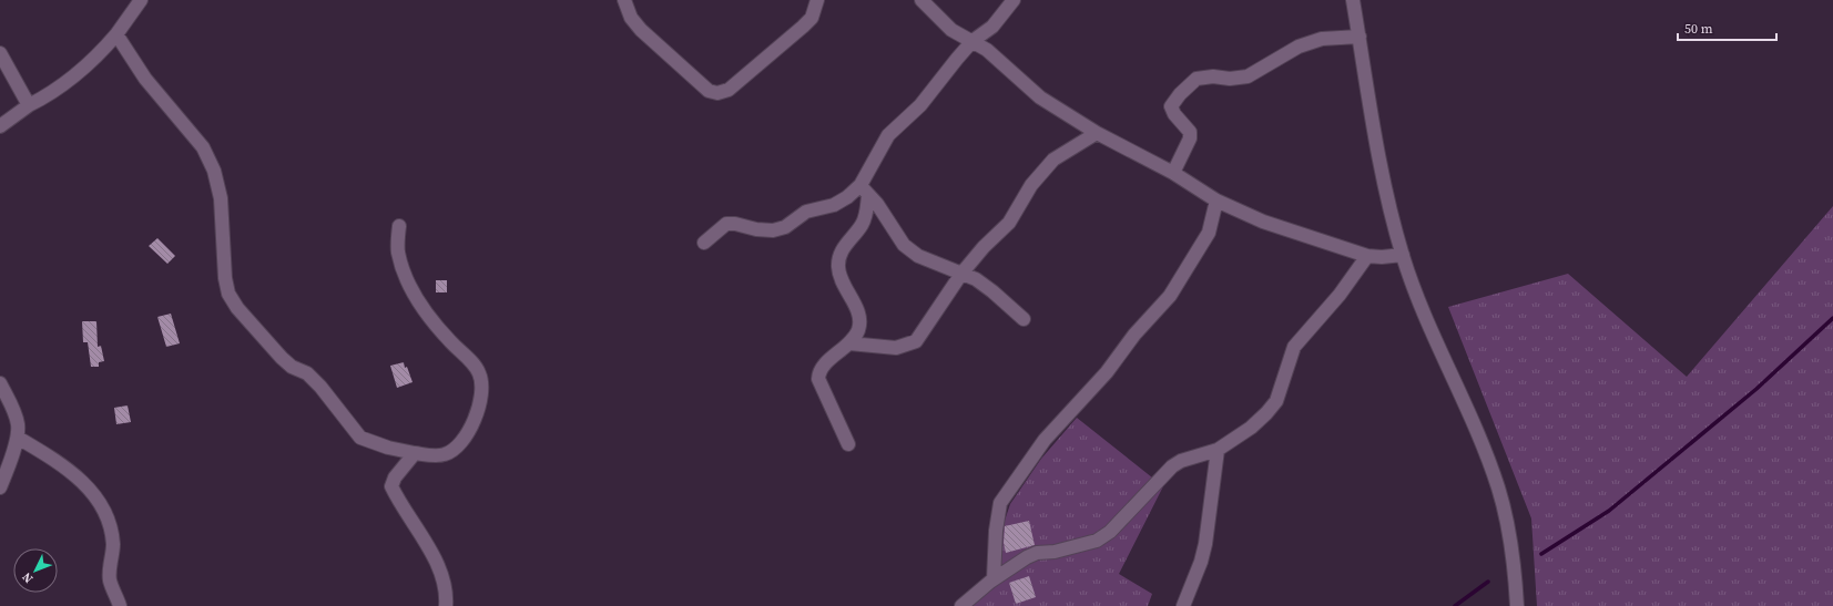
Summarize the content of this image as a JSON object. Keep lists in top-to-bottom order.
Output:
{
  "scale_bar": "50 m",
  "north": "bottom left"
}
